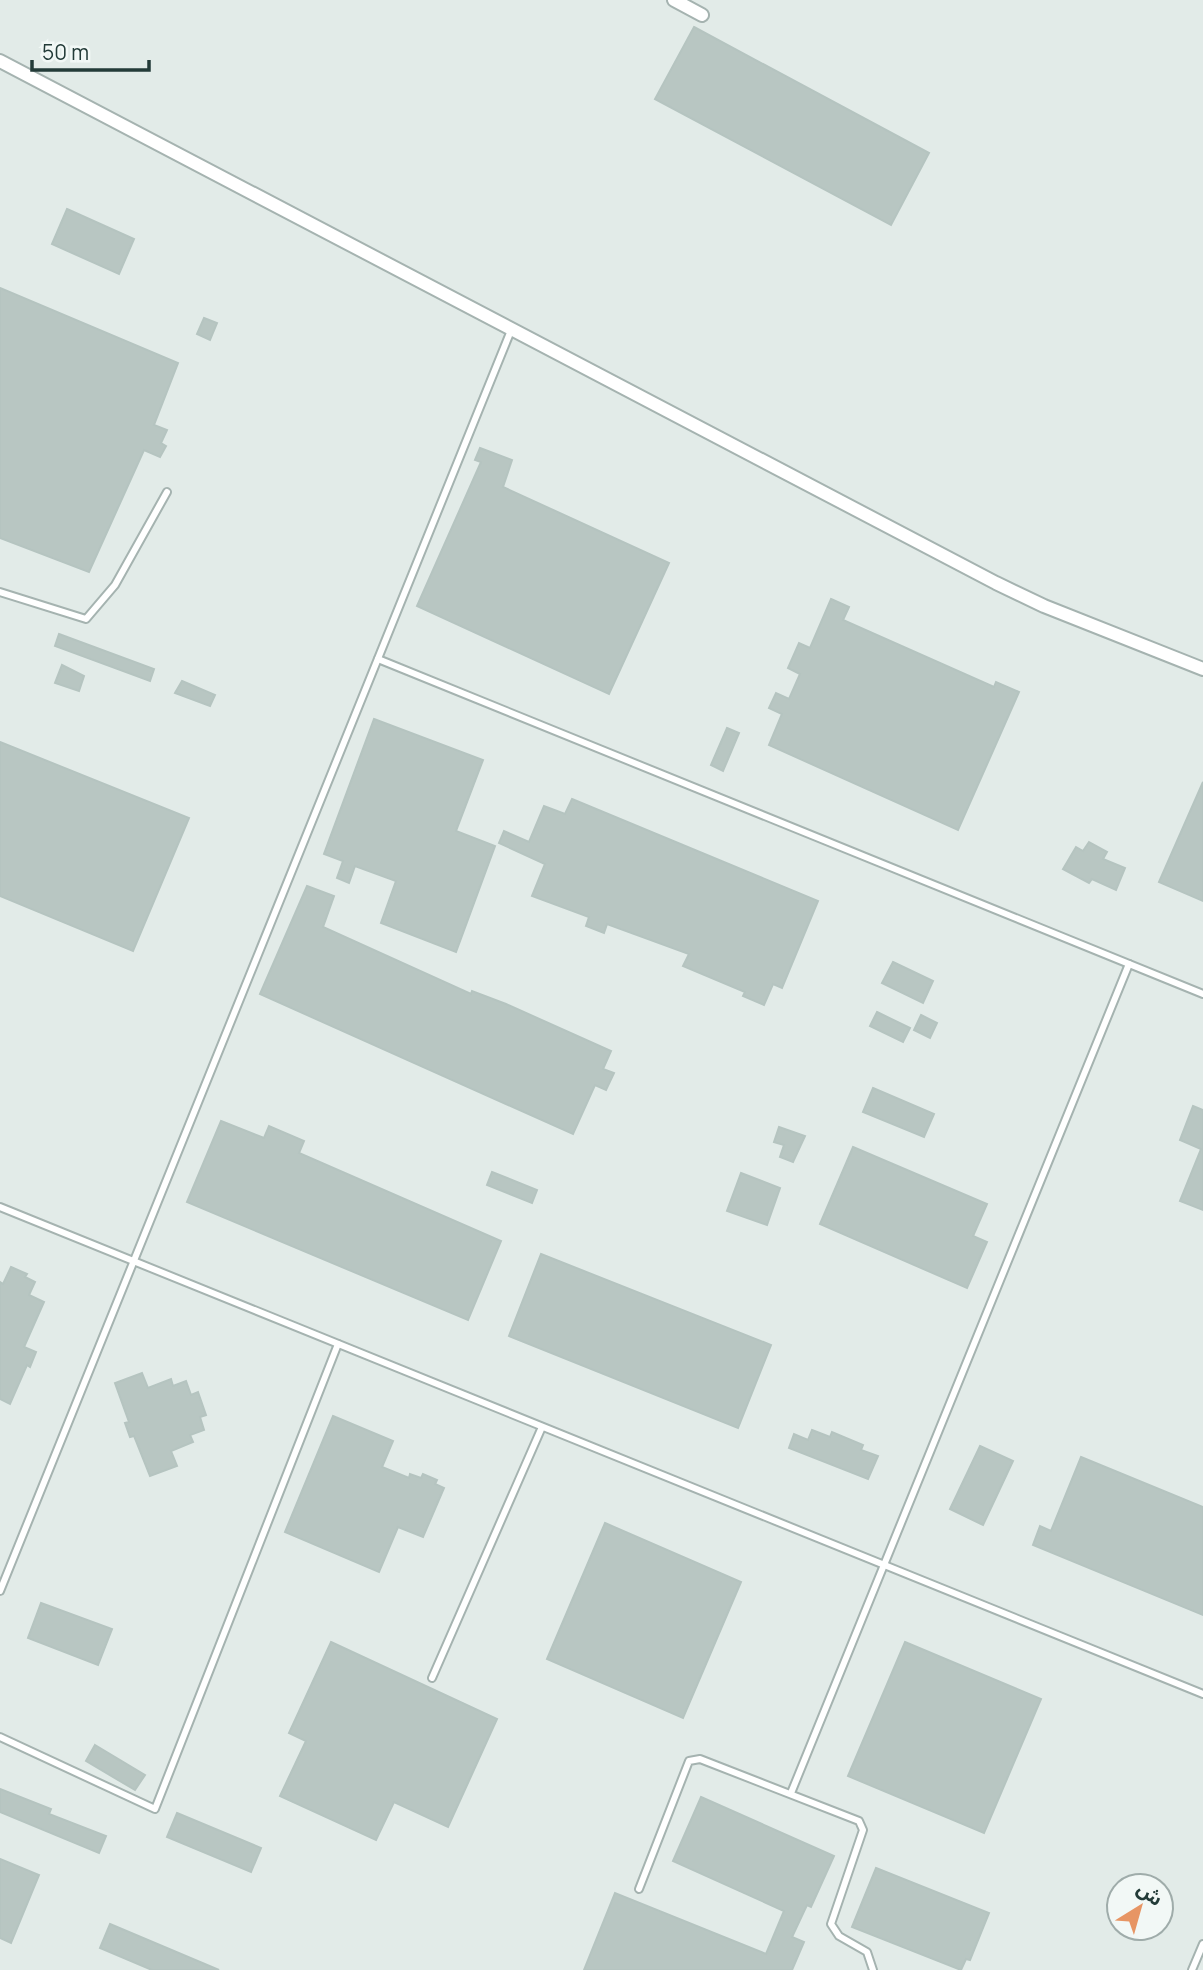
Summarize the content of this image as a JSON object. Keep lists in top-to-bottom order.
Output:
{
  "scale_bar": "50 m",
  "north": "top right"
}
